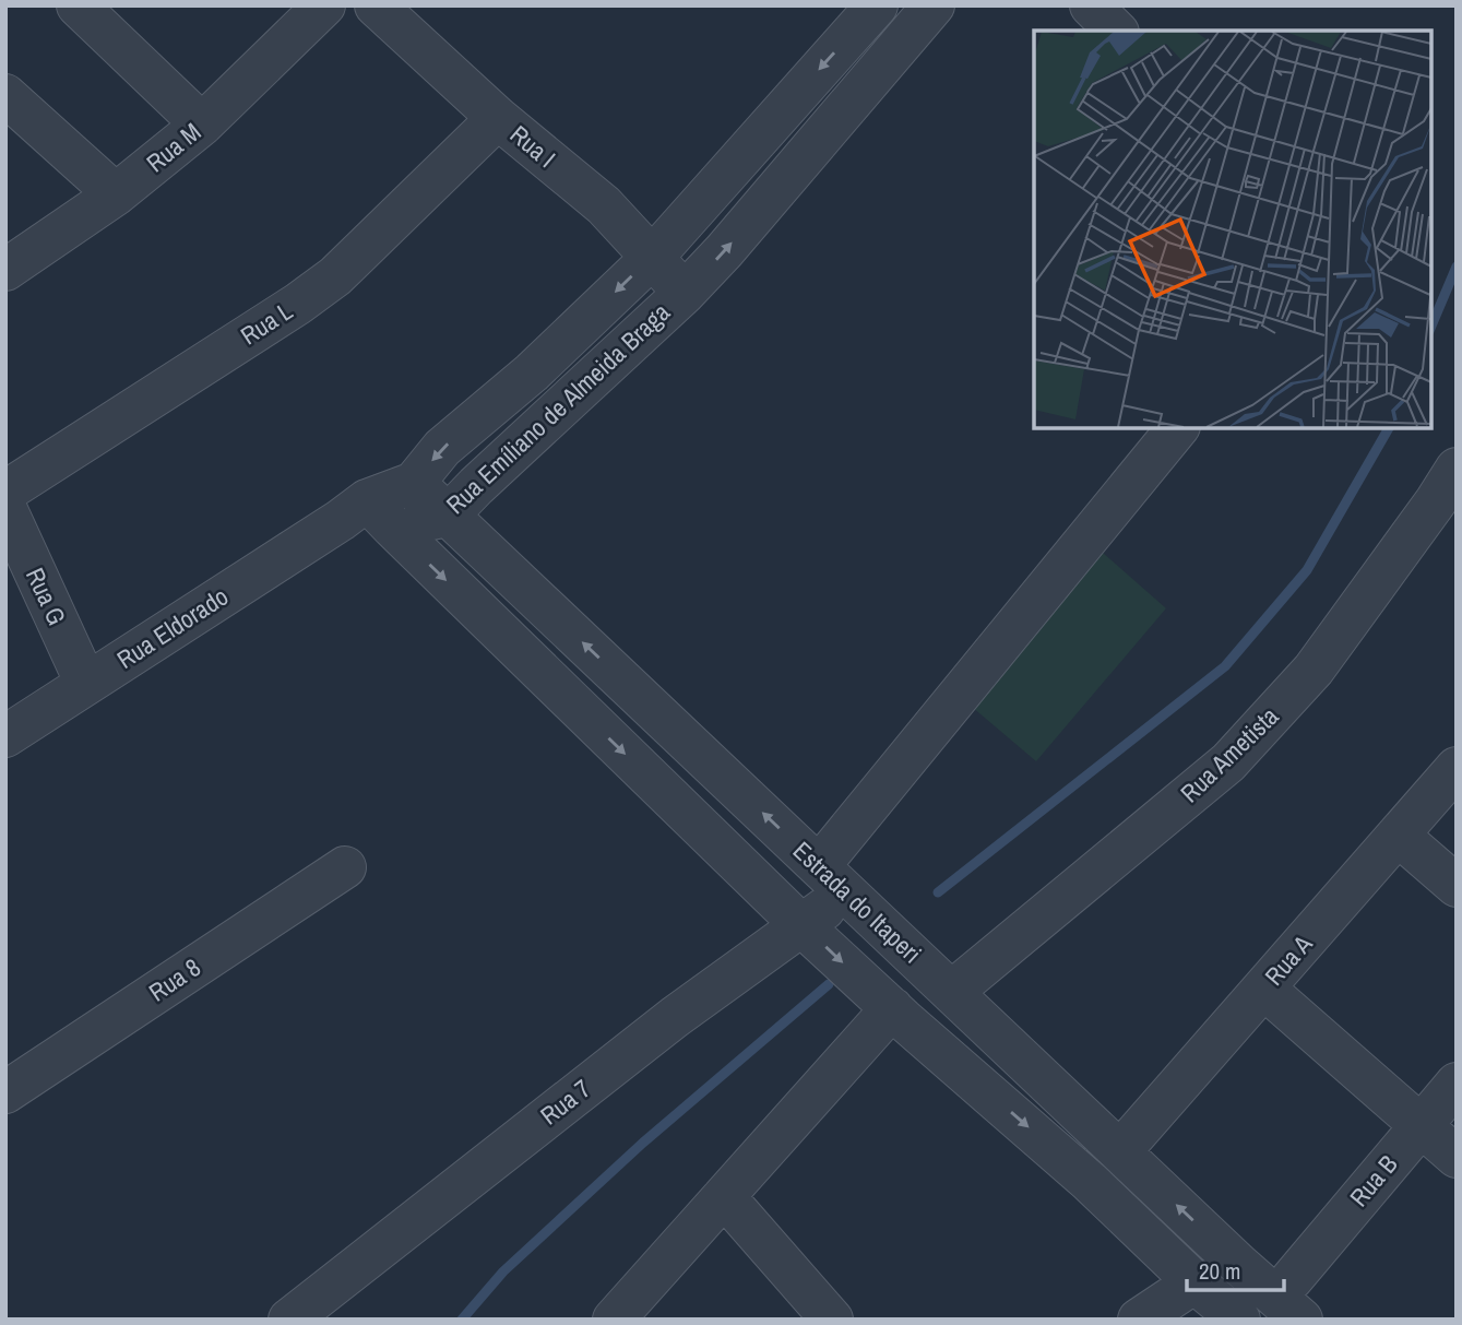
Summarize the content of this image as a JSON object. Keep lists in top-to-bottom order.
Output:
{
  "streets": {
    "street": [
      "Rua I",
      "Rua M",
      "Rua L",
      "Rua Emíliano de Almeida Braga",
      "Rua G",
      "Rua Eldorado",
      "Rua Ametista",
      "Estrada do Itaperi",
      "Rua A",
      "Rua 8",
      "Rua 7",
      "Rua B"
    ]
  },
  "crossings": [
    ["Rua I", "Rua L"],
    ["Rua I", "Rua Emíliano de Almeida Braga"],
    ["Rua Emíliano de Almeida Braga", "Rua Eldorado"],
    ["Rua Emíliano de Almeida Braga", "Estrada do Itaperi"],
    ["Rua G", "Rua Eldorado"],
    ["Rua Ametista", "Estrada do Itaperi"],
    ["Estrada do Itaperi", "Rua A"],
    ["Estrada do Itaperi", "Rua 7"]
  ],
  "scale_bar": "20 m"
}
